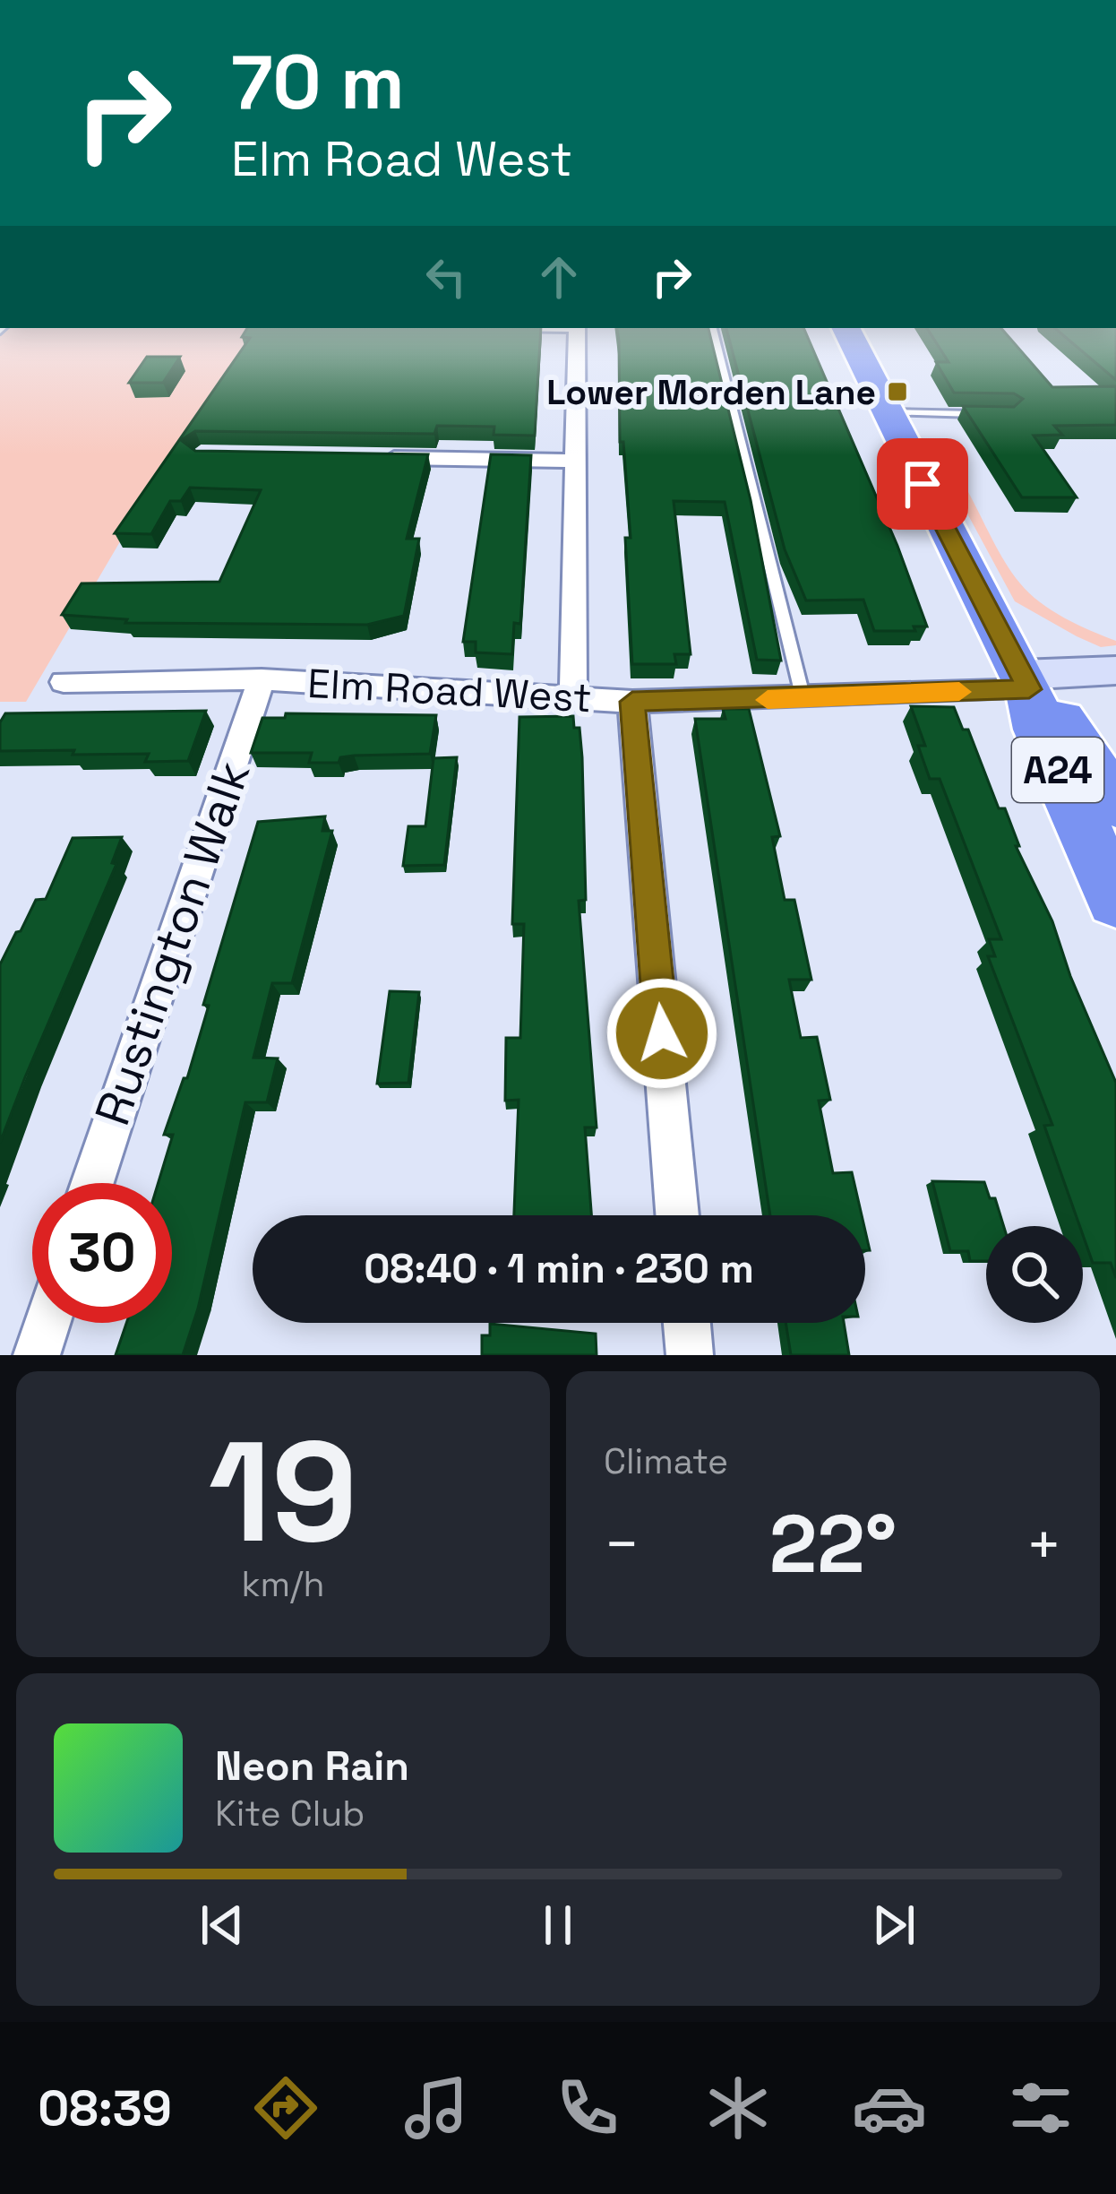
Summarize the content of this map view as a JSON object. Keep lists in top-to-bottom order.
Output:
{
  "streets": {
    "highway": ["A24"],
    "street": ["Elm Road West", "Rustington Walk"]
  },
  "crossings": [
    ["Elm Road West", "A24"],
    ["Elm Road West", "Rustington Walk"]
  ],
  "places": {
    "transit": ["Lower Morden Lane"]
  },
  "page": {
    "turn": ["70 m", "Elm Road West"],
    "limit": "30",
    "trip": "08:40 · 1 min · 230 m",
    "tile": [
      ["19", "km/h"],
      "Climate"
    ],
    "heat": ["−", "22°", "+"],
    "song": ["Neon Rain", "Kite Club"],
    "tabs": "08:39"
  }
}
